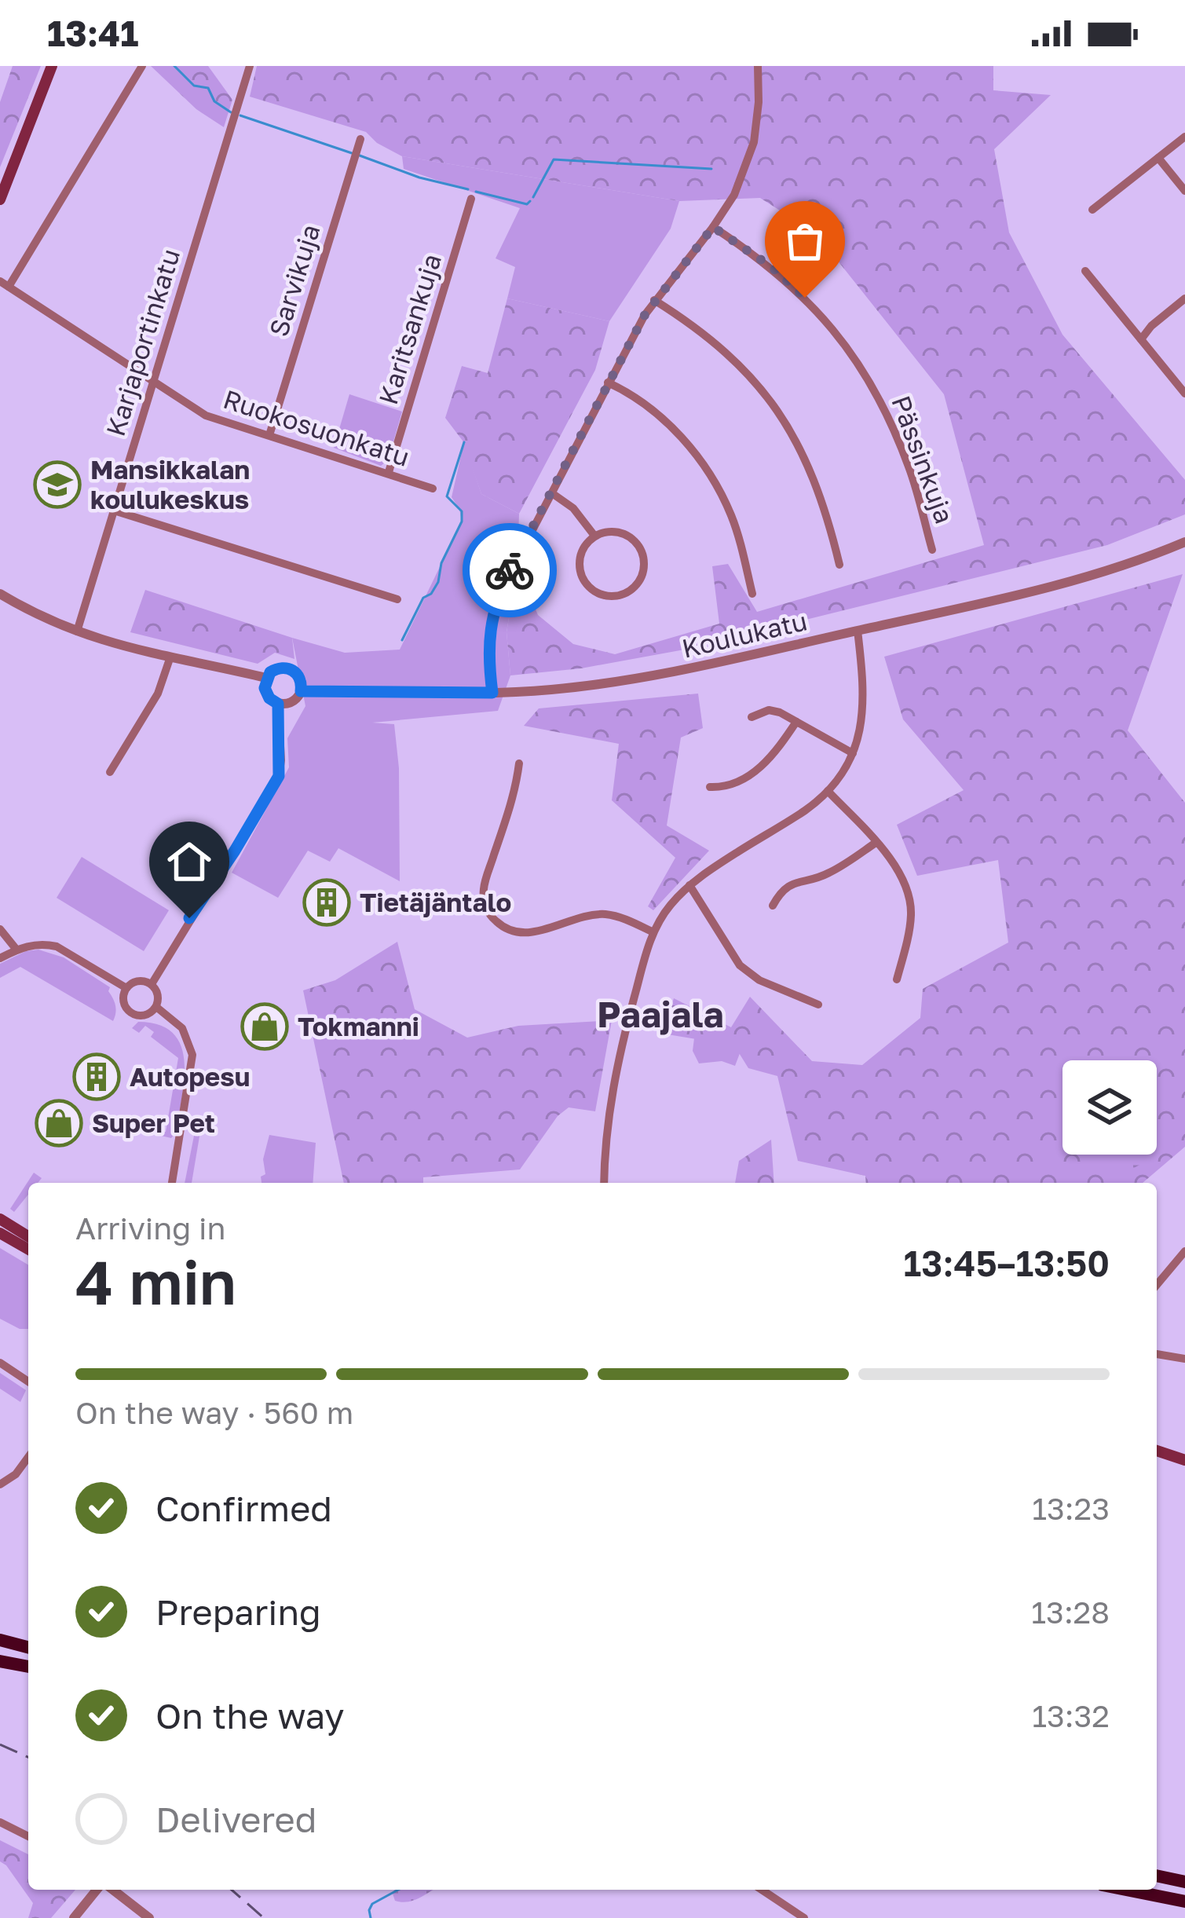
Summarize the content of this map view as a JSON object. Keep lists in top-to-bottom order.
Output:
{
  "streets": {
    "street": [
      "Sarvikuja",
      "Karitsankuja",
      "Karjaportinkatu",
      "Ruokosuonkatu",
      "Pässinkuja",
      "Koulukatu"
    ]
  },
  "crossings": [
    ["Sarvikuja", "Ruokosuonkatu"],
    ["Karitsankuja", "Ruokosuonkatu"],
    ["Karjaportinkatu", "Ruokosuonkatu"]
  ],
  "districts": ["Paajala"],
  "places": {
    "school or university": ["Mansikkalan koulukeskus"],
    "building": ["Tietäjäntalo", "Autopesu"],
    "shop": ["Tokmanni", "Super Pet"]
  },
  "page": {
    "status": "13:41",
    "heading": ["4 min", "Arriving in", "13:45–13:50"],
    "bar": "On the way · 560 m",
    "list": [
      ["Confirmed", "13:23"],
      ["Preparing", "13:28"],
      ["On the way", "13:32"],
      "Delivered"
    ]
  }
}
